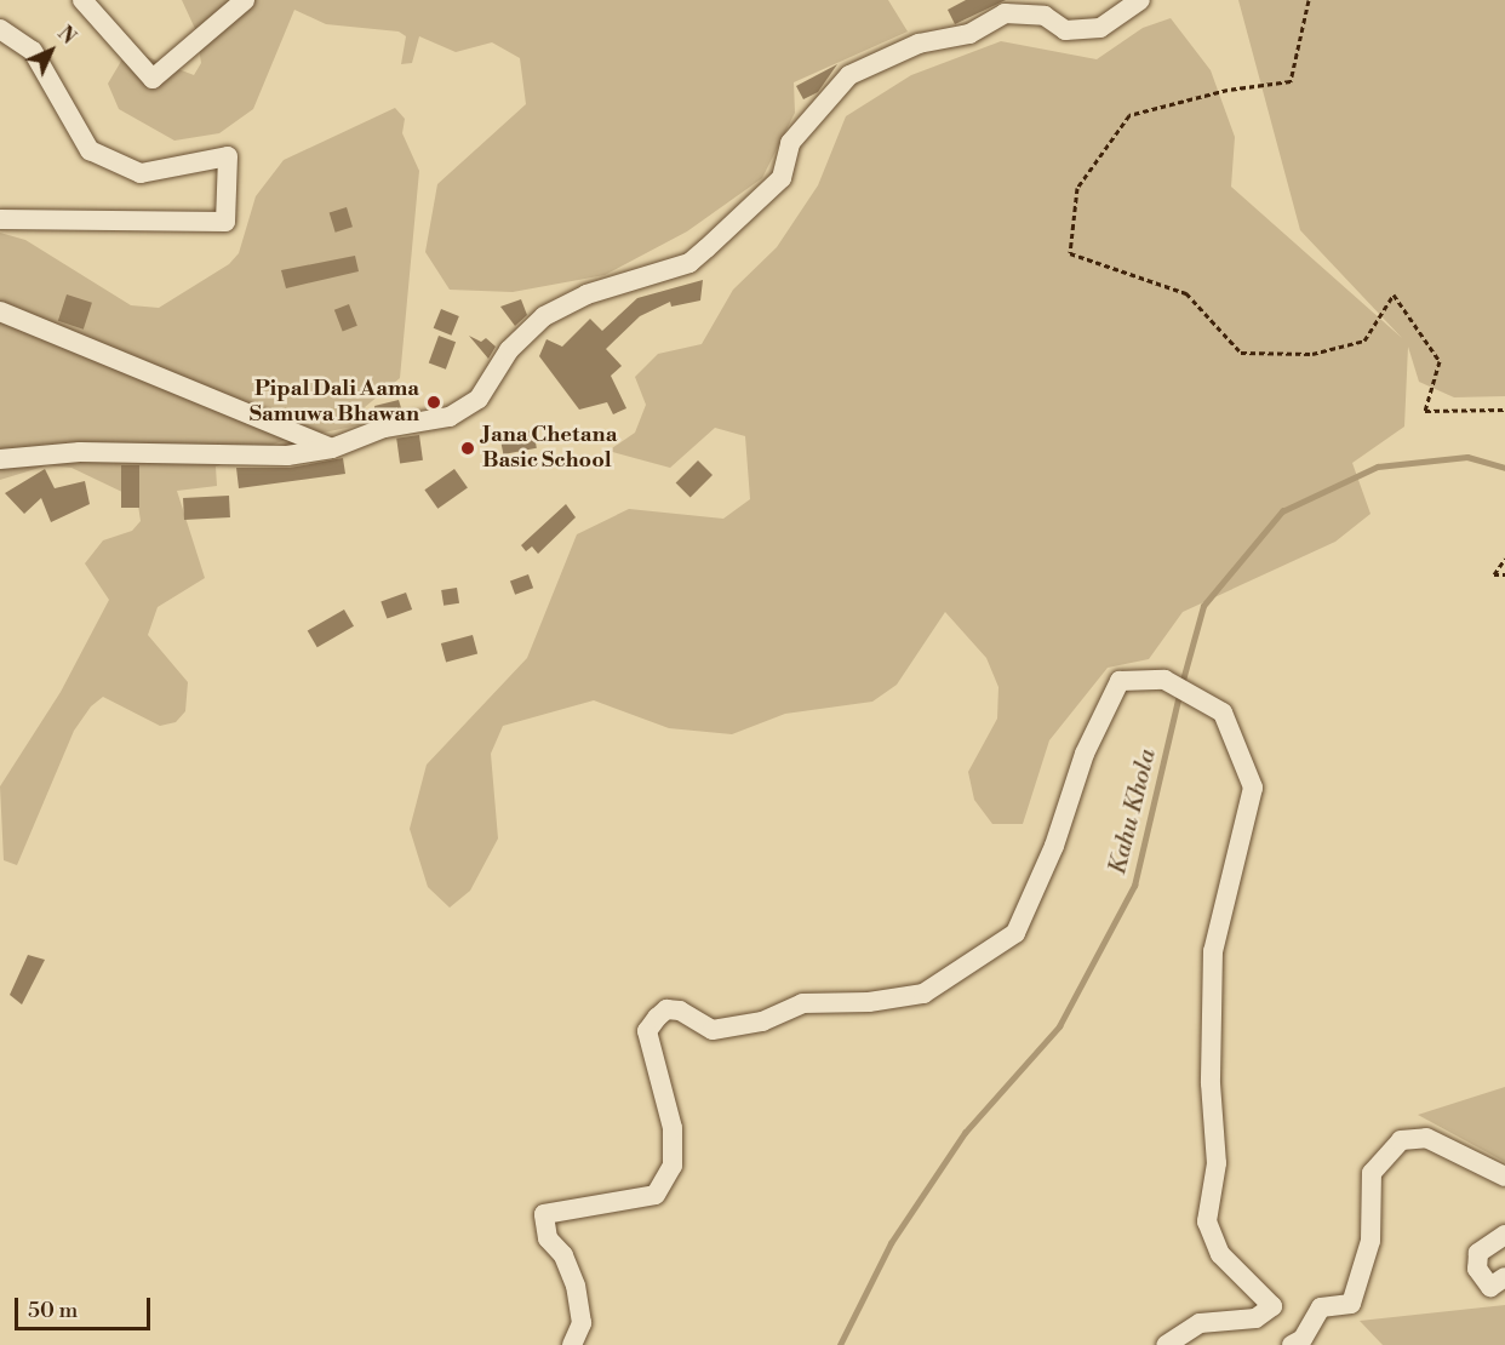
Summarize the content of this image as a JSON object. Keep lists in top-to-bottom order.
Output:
{
  "water": ["Kahu Khola"],
  "places": ["Pipal Dali Aama Samuwa Bhawan", "Jana Chetana Basic School"],
  "scale_bar": "50 m",
  "north": "top right"
}
